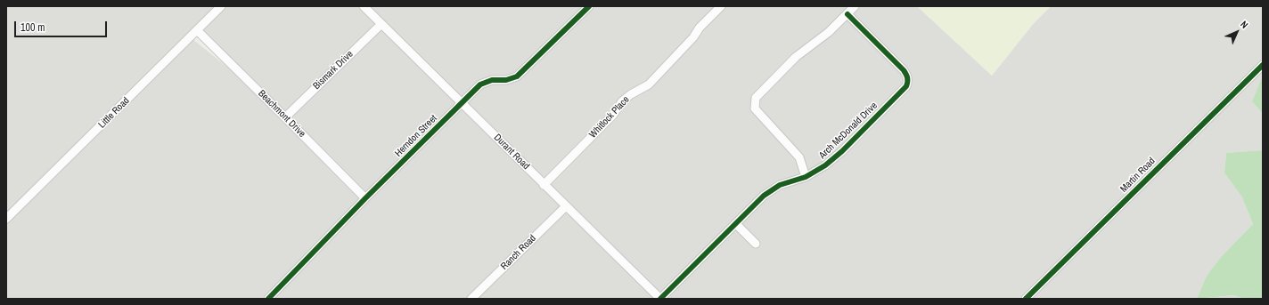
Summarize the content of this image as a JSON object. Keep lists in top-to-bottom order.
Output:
{
  "streets": {
    "street": [
      "Bismark Drive",
      "Little Road",
      "Beachmont Drive",
      "Whitlock Place",
      "Arch McDonald Drive",
      "Herndon Street",
      "Durant Road",
      "Martin Road",
      "Ranch Road"
    ]
  },
  "crossings": [
    ["Bismark Drive", "Beachmont Drive"],
    ["Bismark Drive", "Durant Road"],
    ["Little Road", "Beachmont Drive"],
    ["Beachmont Drive", "Herndon Street"],
    ["Whitlock Place", "Durant Road"],
    ["Arch McDonald Drive", "Durant Road"],
    ["Herndon Street", "Durant Road"],
    ["Durant Road", "Ranch Road"]
  ],
  "scale_bar": "100 m",
  "north": "top right"
}
